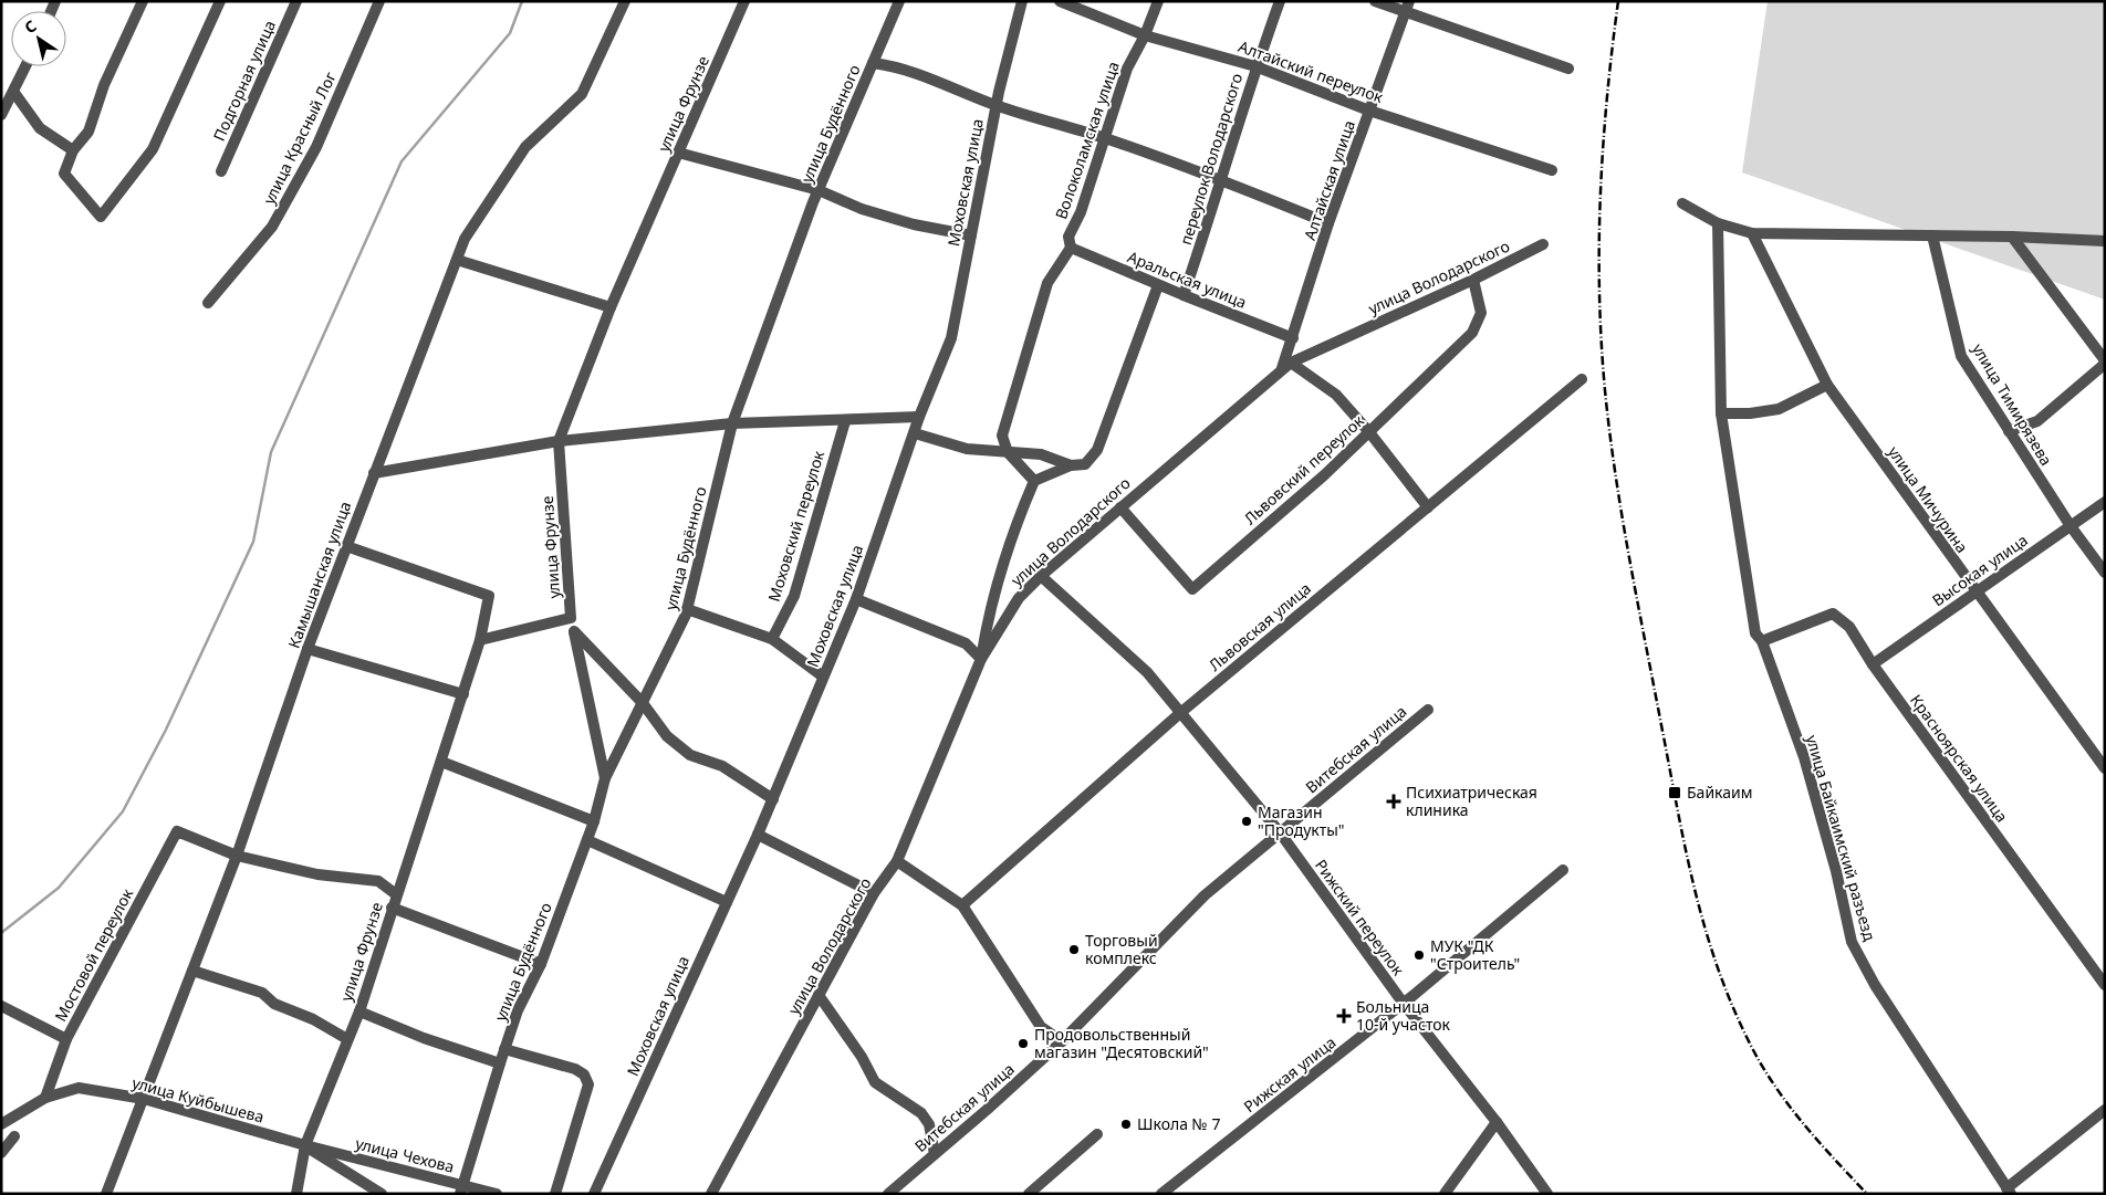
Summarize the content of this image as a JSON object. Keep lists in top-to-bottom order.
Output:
{
  "streets": {
    "street": [
      "Алтайский переулок",
      "Подгорная улица",
      "улица Фрунзе",
      "улица Будённого",
      "улица Красный Лог",
      "Волоколамская улица",
      "переулок Володарского",
      "Алтайская улица",
      "Моховская улица",
      "улица Володарского",
      "Аральская улица",
      "улица Тимирязева",
      "Львовский переулок",
      "улица Мичурина",
      "Моховский переулок",
      "Высокая улица",
      "Камышанская улица",
      "Львовская улица",
      "Витебская улица",
      "Красноярская улица",
      "улица Байкаимский разъезд",
      "Рижский переулок",
      "Мостовой переулок",
      "Рижская улица",
      "улица Куйбышева",
      "улица Чехова"
    ]
  },
  "crossings": [
    ["Алтайский переулок", "Волоколамская улица"],
    ["Алтайский переулок", "переулок Володарского"],
    ["Алтайский переулок", "Алтайская улица"],
    ["улица Фрунзе", "улица Куйбышева"],
    ["улица Фрунзе", "улица Чехова"],
    ["улица Будённого", "улица Чехова"],
    ["Волоколамская улица", "Аральская улица"],
    ["переулок Володарского", "Аральская улица"],
    ["Алтайская улица", "улица Володарского"],
    ["Алтайская улица", "Аральская улица"],
    ["улица Володарского", "Львовский переулок"],
    ["улица Володарского", "Рижский переулок"],
    ["улица Тимирязева", "Высокая улица"],
    ["улица Мичурина", "Высокая улица"],
    ["Высокая улица", "Красноярская улица"],
    ["Камышанская улица", "Мостовой переулок"],
    ["Камышанская улица", "улица Куйбышева"],
    ["Львовская улица", "Рижский переулок"],
    ["Витебская улица", "Рижский переулок"],
    ["Красноярская улица", "улица Байкаимский разъезд"],
    ["Рижский переулок", "Рижская улица"],
    ["Мостовой переулок", "улица Куйбышева"],
    ["улица Куйбышева", "улица Чехова"]
  ],
  "places": {
    "transit": ["Байкаим"],
    "health": ["Психиатрическая клиника", "Больница 10-й участок"],
    "other": [
      "Магазин \"Продукты\"",
      "Торговый комплекс",
      "МУК \"ДК \"Строитель\"",
      "Продовольственный магазин \"Деcятовский\"",
      "Школа № 7"
    ]
  },
  "north": "top left"
}
